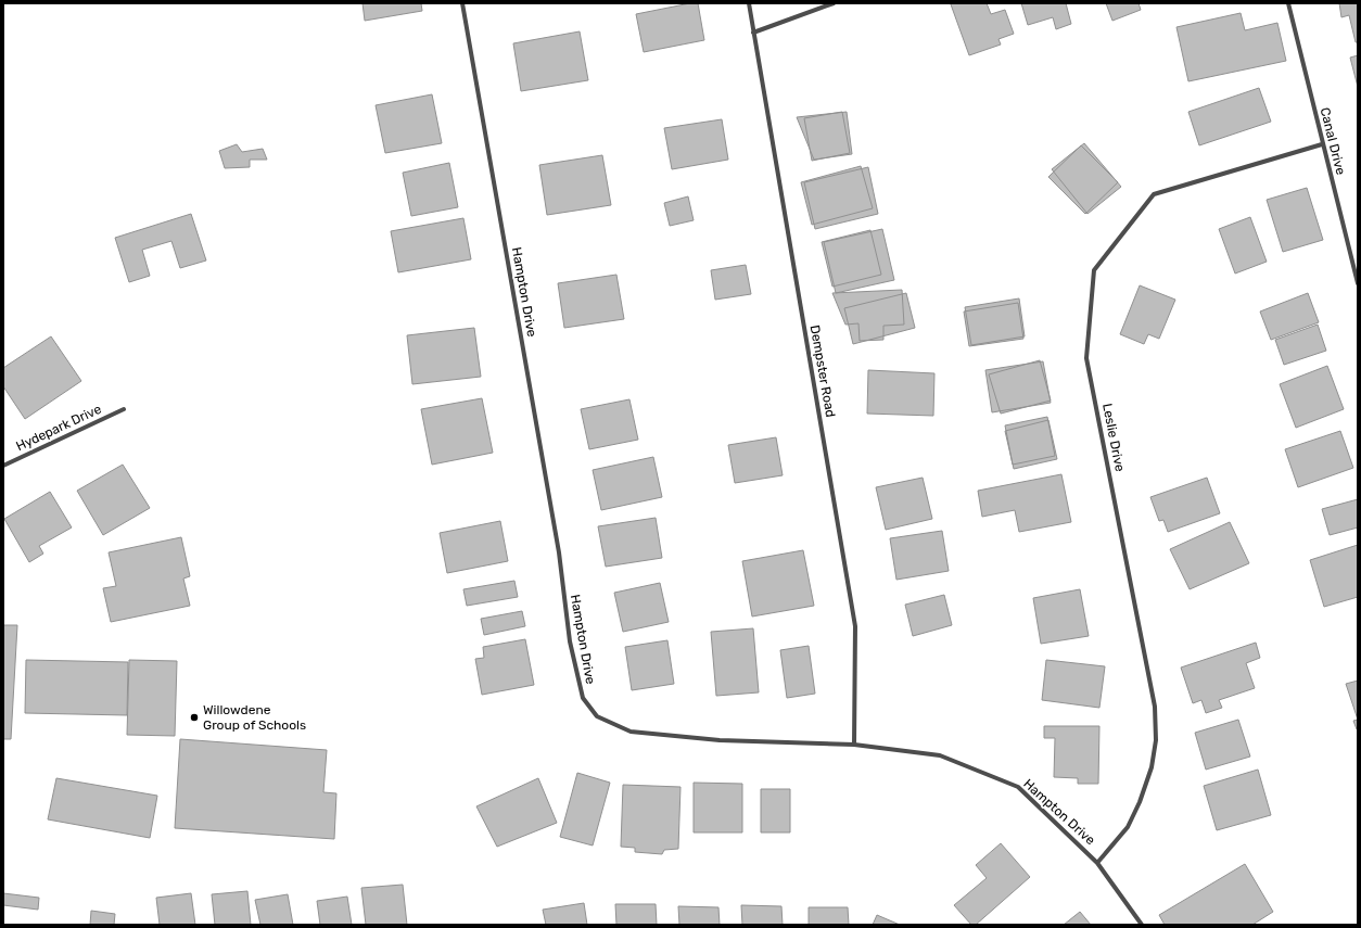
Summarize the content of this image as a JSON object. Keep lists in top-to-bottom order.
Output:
{
  "streets": {
    "street": [
      "Canal Drive",
      "Hampton Drive",
      "Dempster Road",
      "Hydepark Drive",
      "Leslie Drive"
    ]
  },
  "crossings": [
    ["Canal Drive", "Leslie Drive"],
    ["Hampton Drive", "Dempster Road"],
    ["Hampton Drive", "Leslie Drive"]
  ],
  "places": ["Willowdene Group of Schools"]
}
